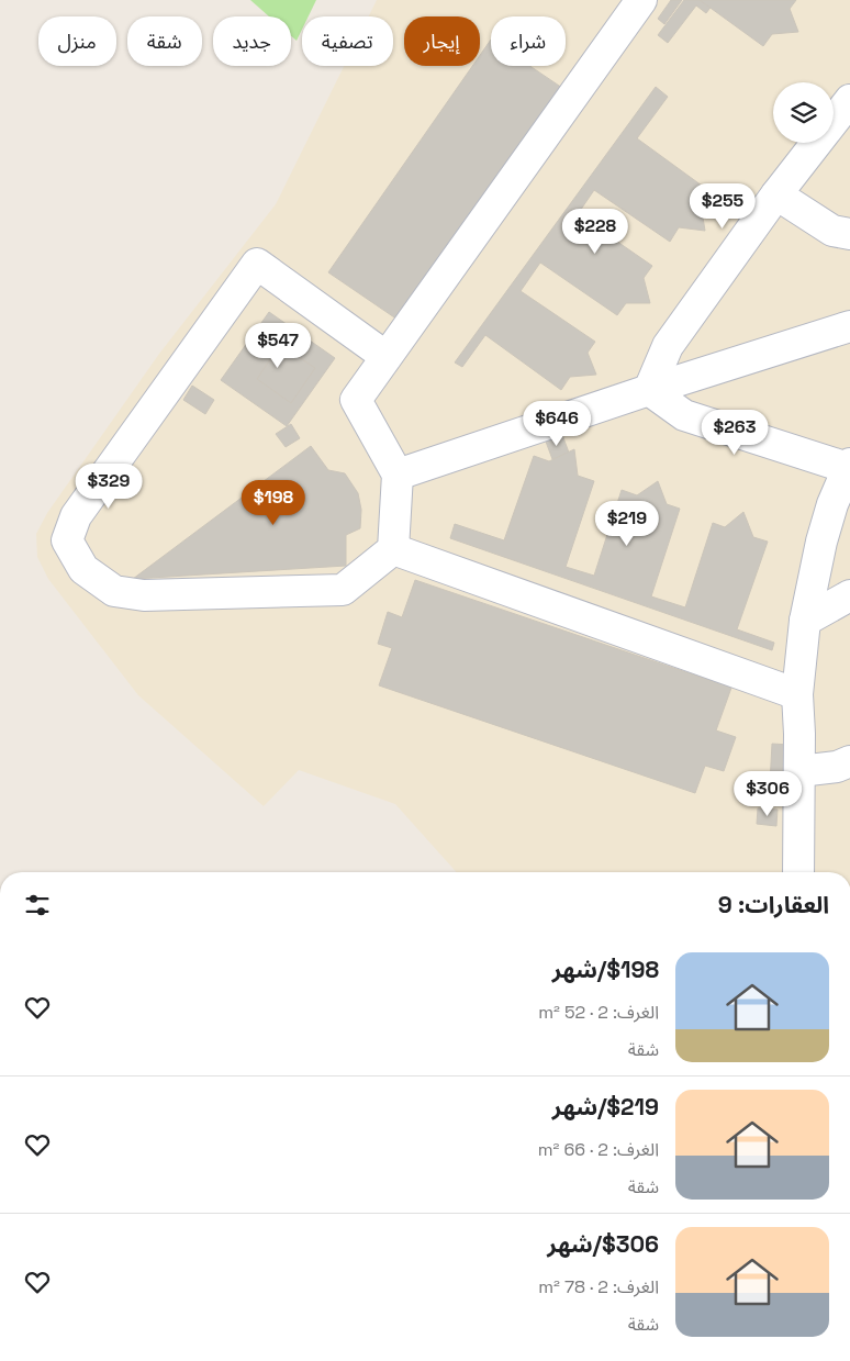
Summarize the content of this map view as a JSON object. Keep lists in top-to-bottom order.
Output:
{
  "page": {
    "chip": [
      "شراء",
      "إيجار",
      "تصفية",
      "جديد",
      "شقة",
      "منزل"
    ],
    "price": [
      "$255",
      "$228",
      "$547",
      "$646",
      "$263",
      "$329",
      "$198",
      "$219",
      "$306"
    ],
    "heading": "العقارات: 9",
    "list": [
      {
        "name": "$198/شهر",
        "note": "الغرف: 2 · 52 m² · شقة"
      },
      {
        "name": "$219/شهر",
        "note": "الغرف: 2 · 66 m² · شقة"
      },
      {
        "name": "$306/شهر",
        "note": "الغرف: 2 · 78 m² · شقة"
      }
    ]
  }
}
